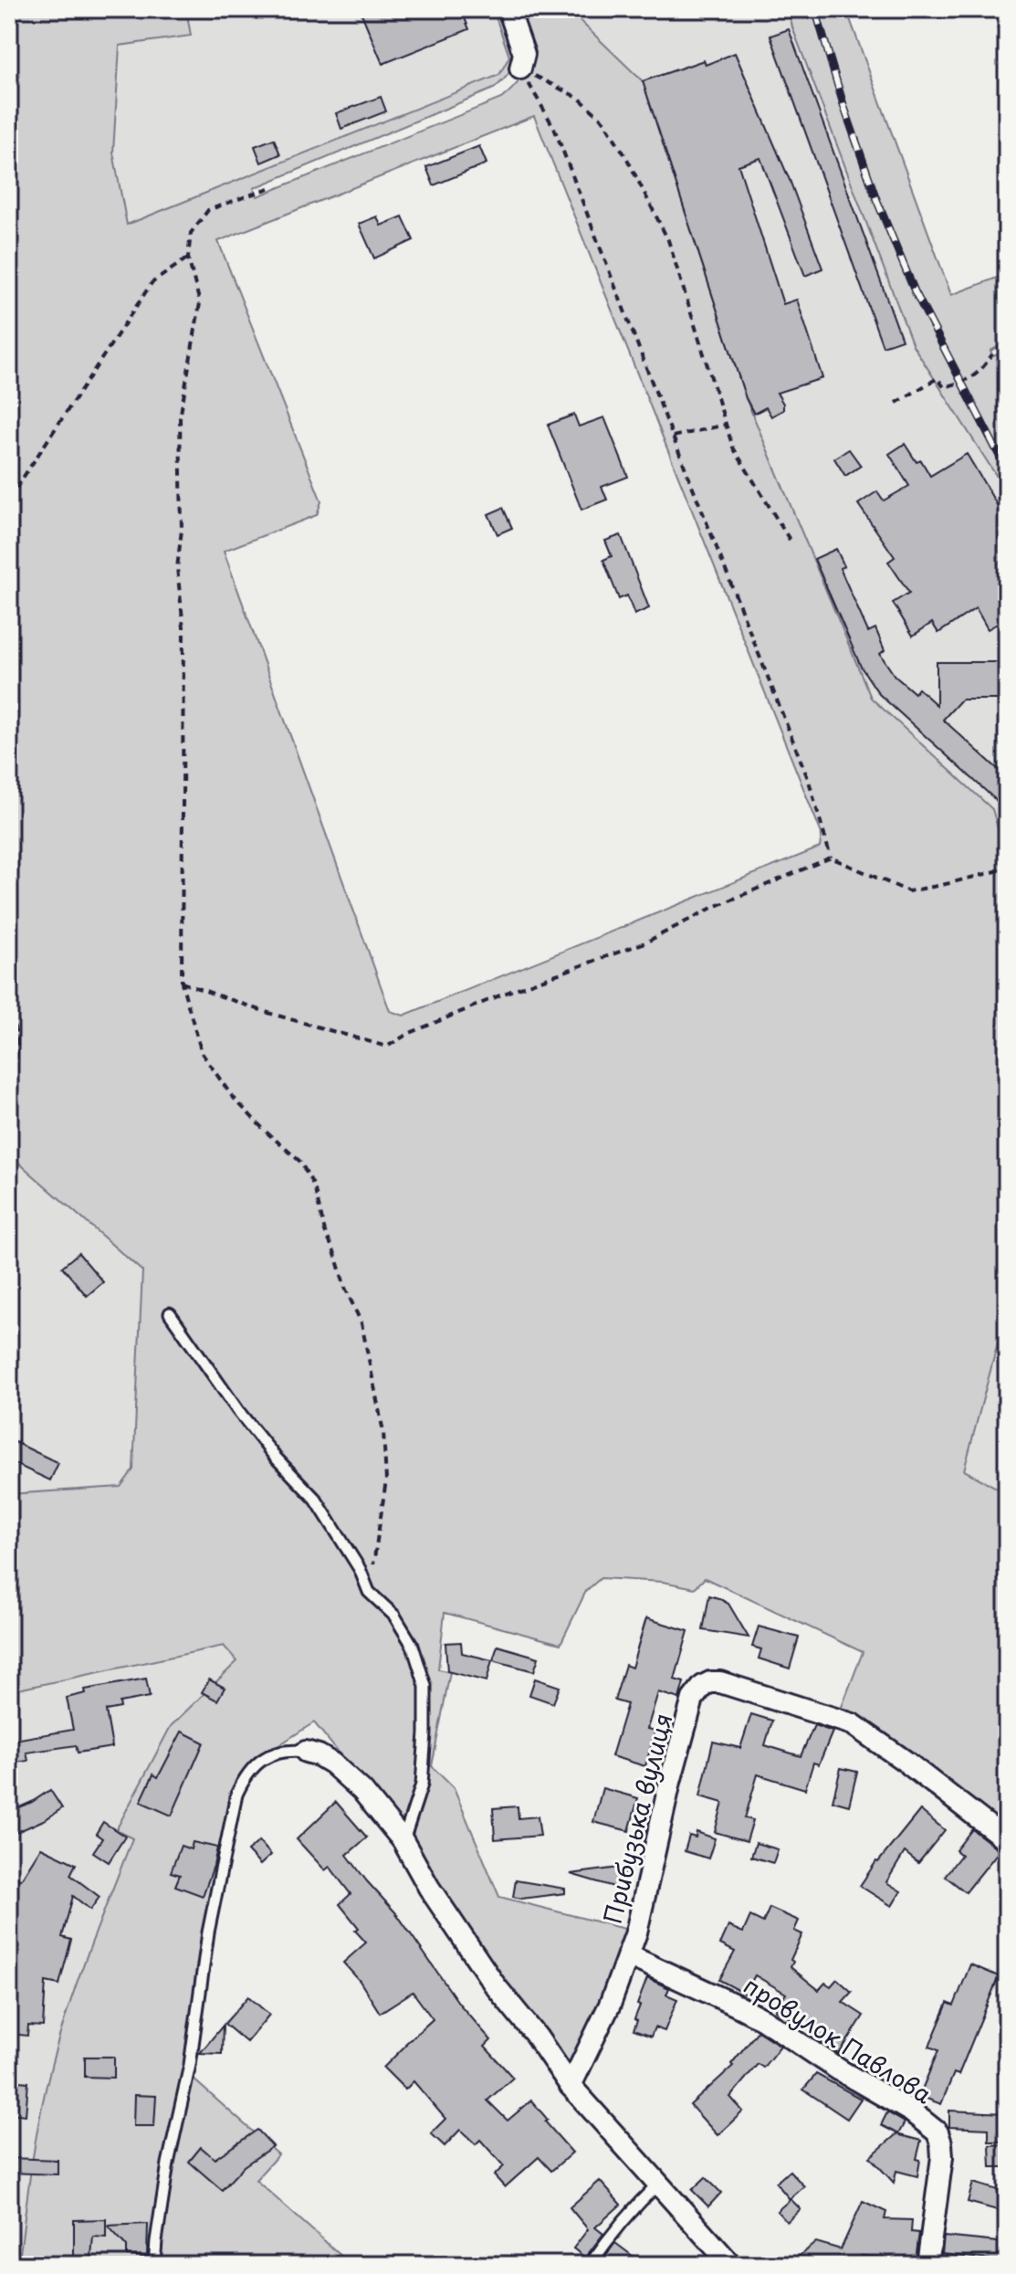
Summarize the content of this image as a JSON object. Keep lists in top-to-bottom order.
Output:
{
  "streets": {
    "street": ["Прибузька вулиця", "провулок Павлова"]
  },
  "crossings": [
    ["Прибузька вулиця", "провулок Павлова"]
  ]
}
